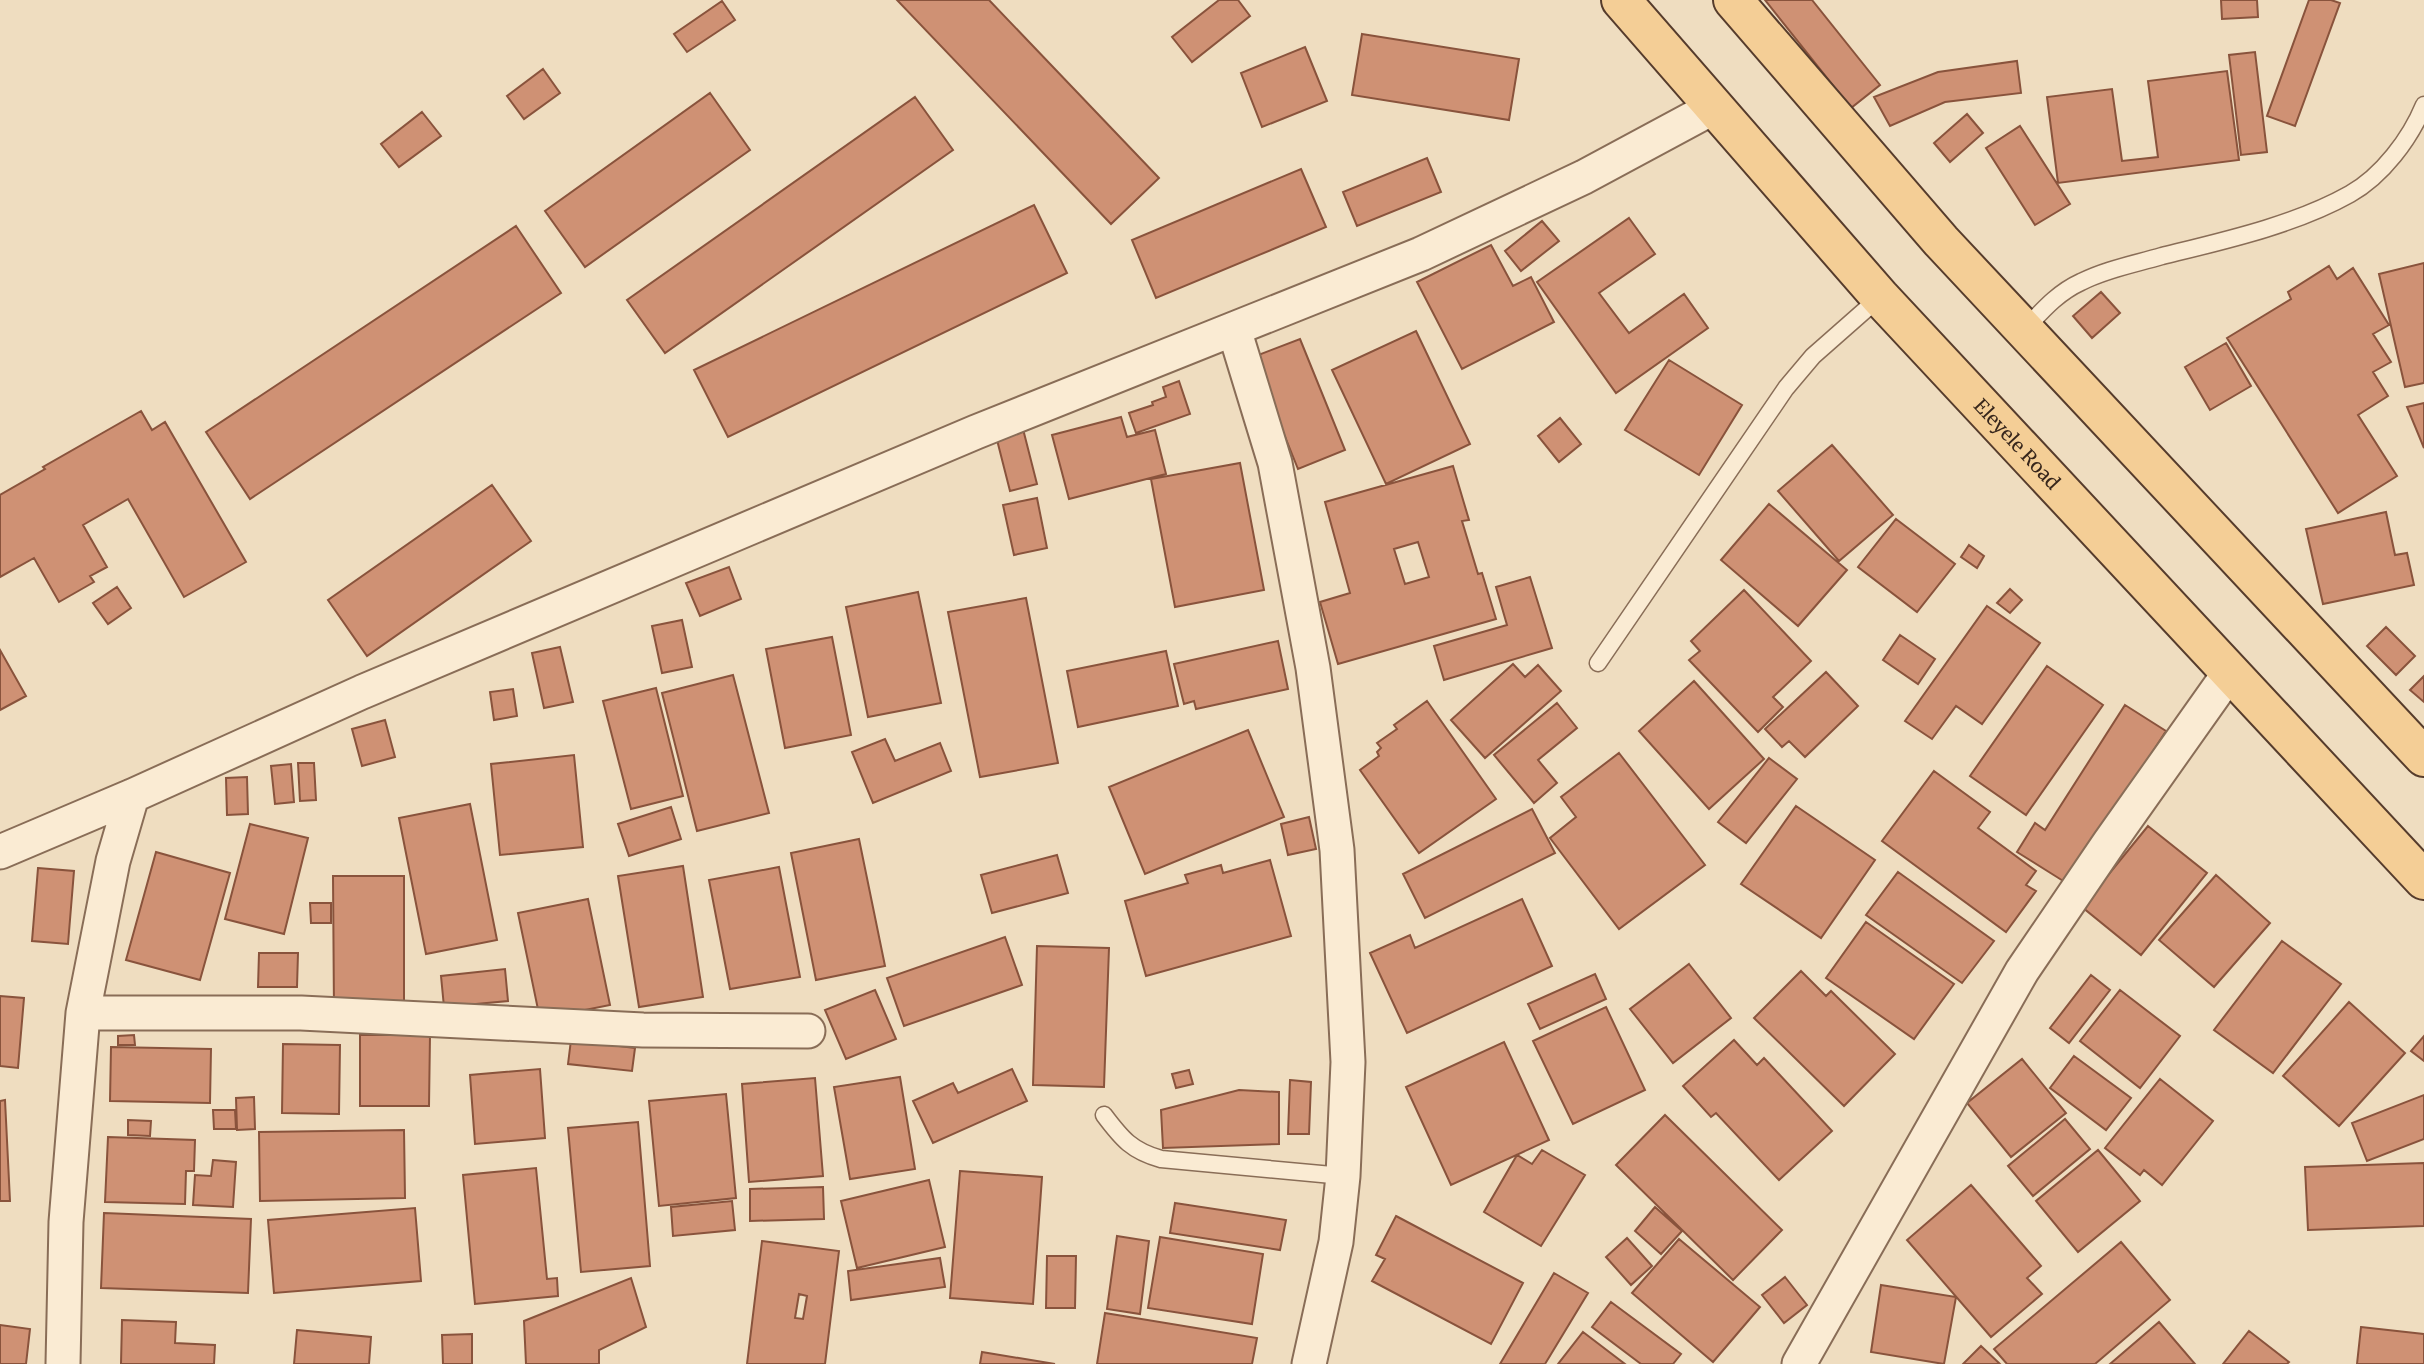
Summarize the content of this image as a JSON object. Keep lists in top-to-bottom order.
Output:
{
  "streets": {
    "main road": ["Eleyele Road"]
  }
}
